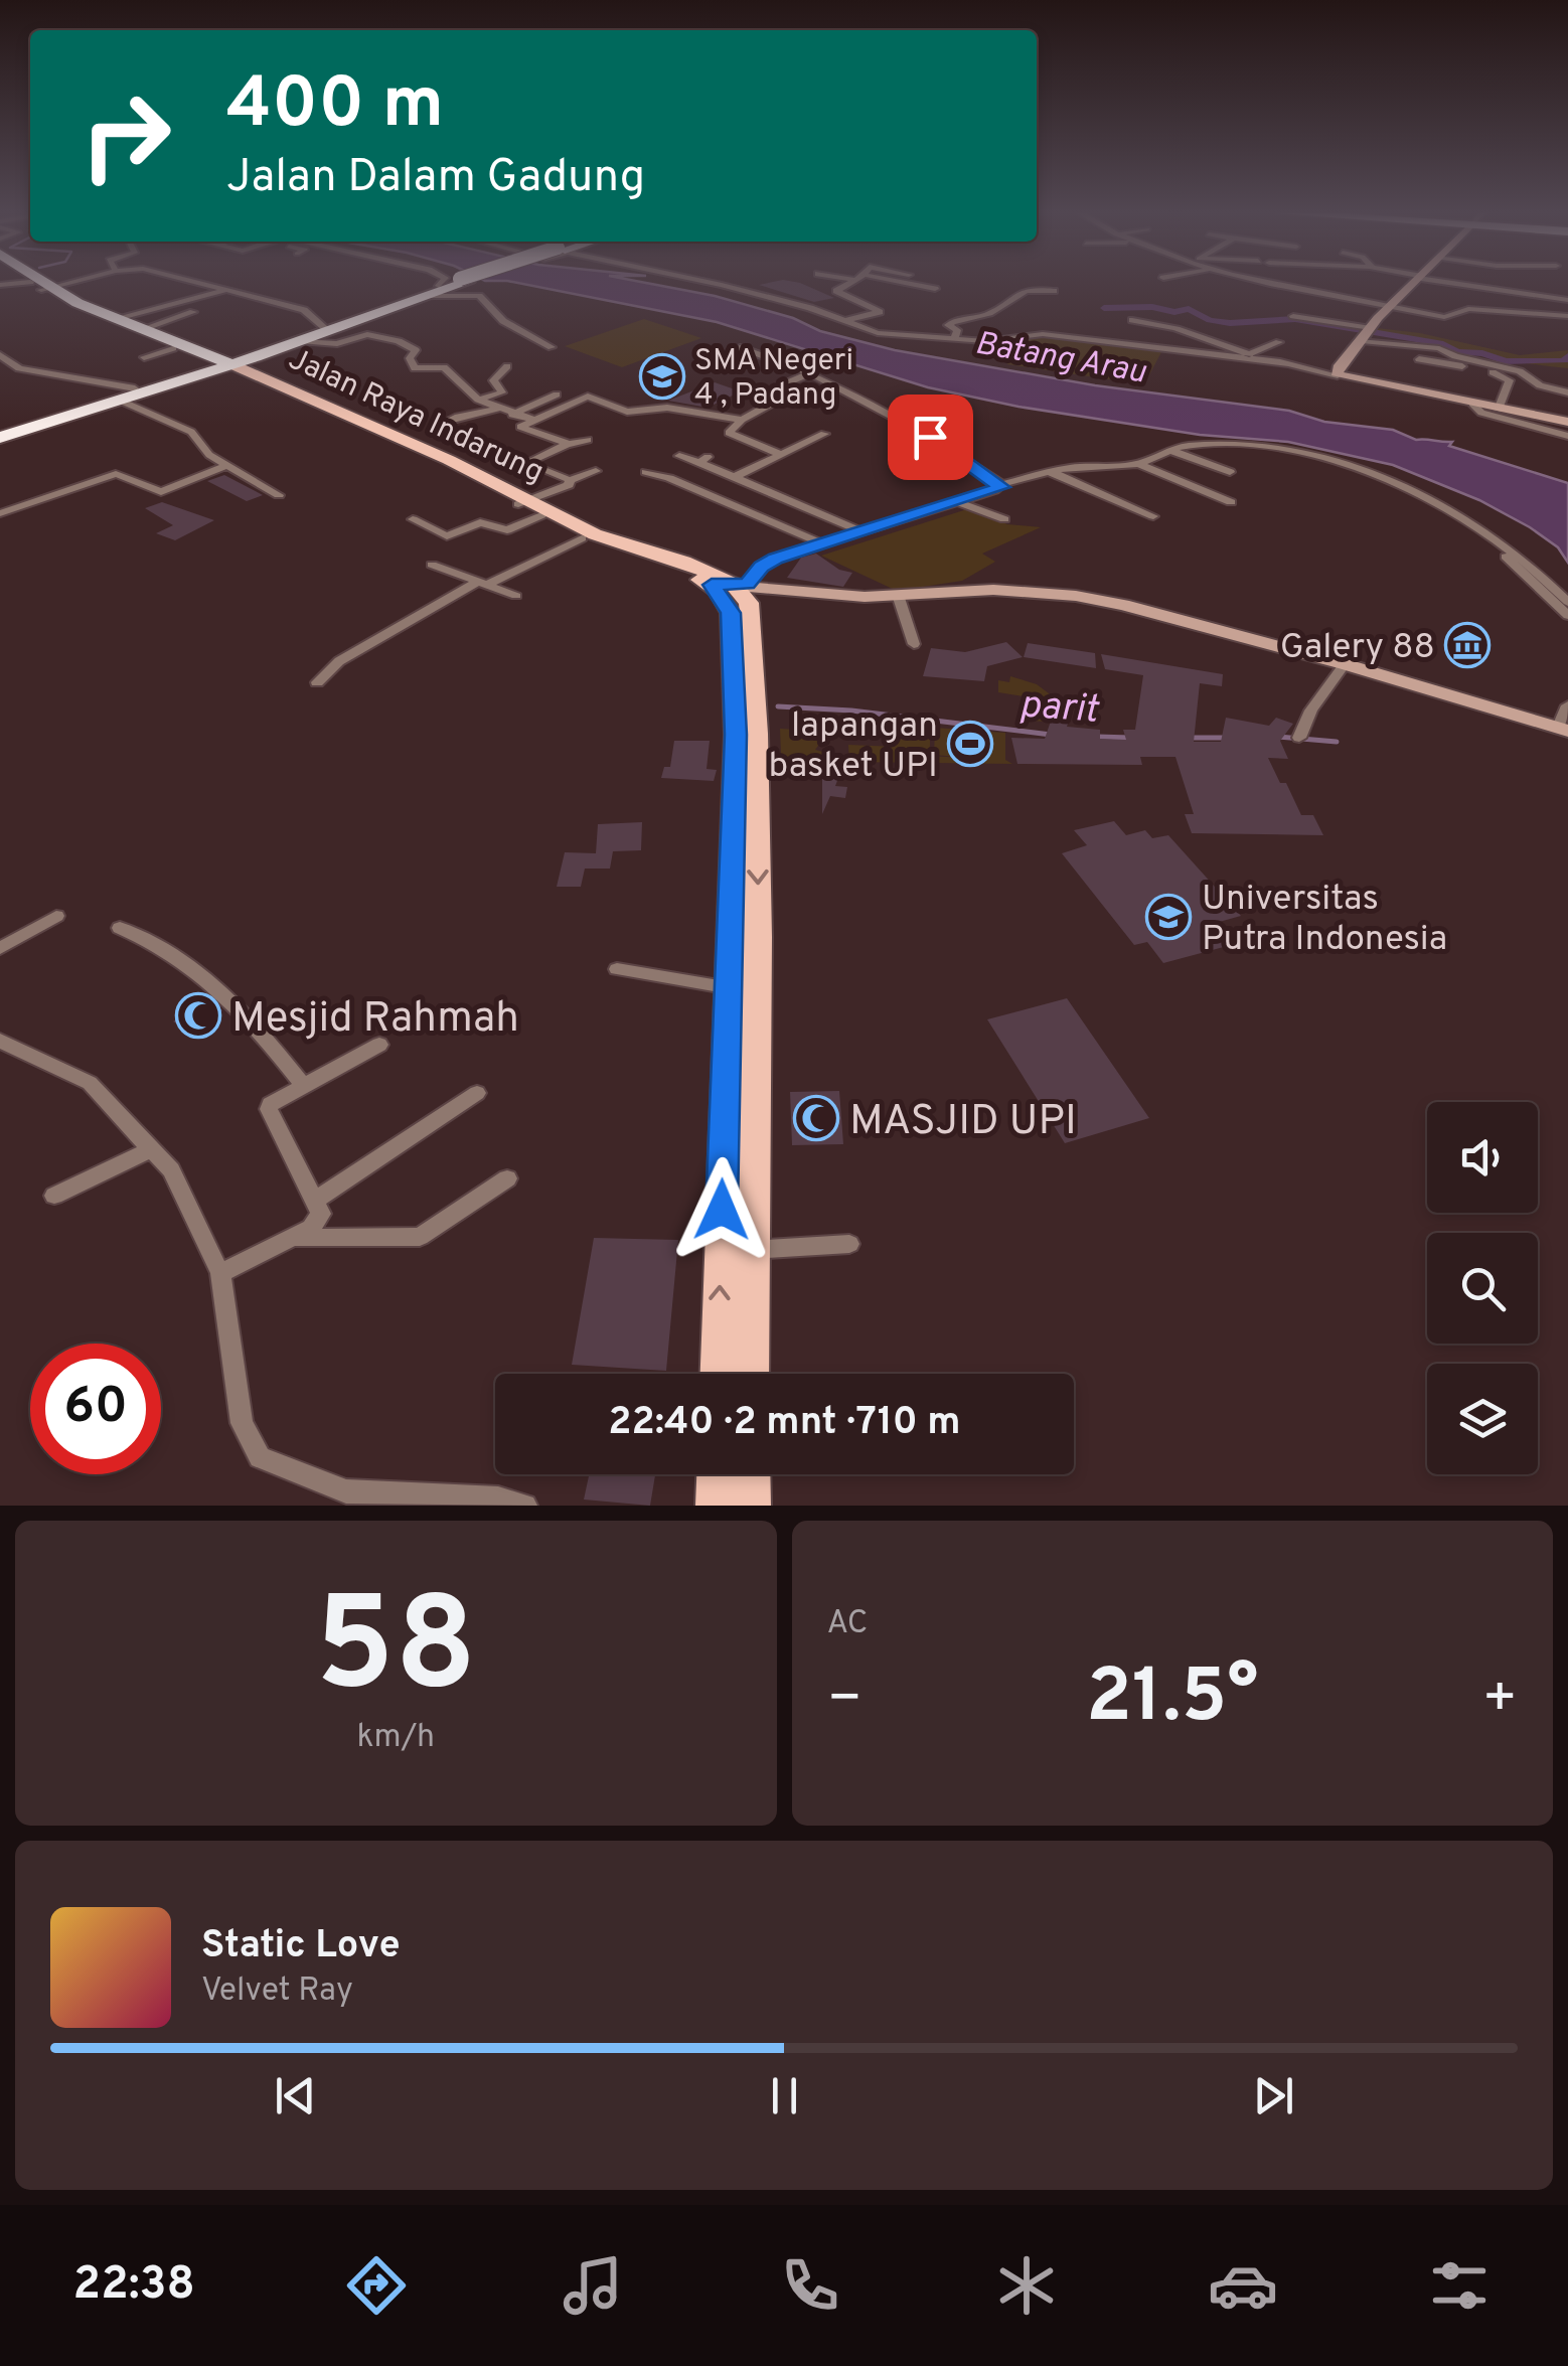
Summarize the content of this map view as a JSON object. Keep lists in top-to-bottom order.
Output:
{
  "streets": {
    "highway": ["Jalan Raya Indarung"]
  },
  "water": ["Batang Arau", "parit"],
  "places": {
    "school or university": ["SMA Negeri 4 , Padang", "Universitas Putra Indonesia"],
    "museum": ["Galery 88"],
    "sports": ["lapangan basket UPI"],
    "mosque": ["Mesjid Rahmah", "MASJID UPI"]
  },
  "page": {
    "turn": ["400 m", "Jalan Dalam Gadung"],
    "limit": "60",
    "trip": "22:40 · 2 mnt · 710 m",
    "tile": [
      ["58", "km/h"],
      "AC"
    ],
    "heat": ["−", "21.5°", "+"],
    "song": ["Static Love", "Velvet Ray"],
    "tabs": "22:38"
  }
}
